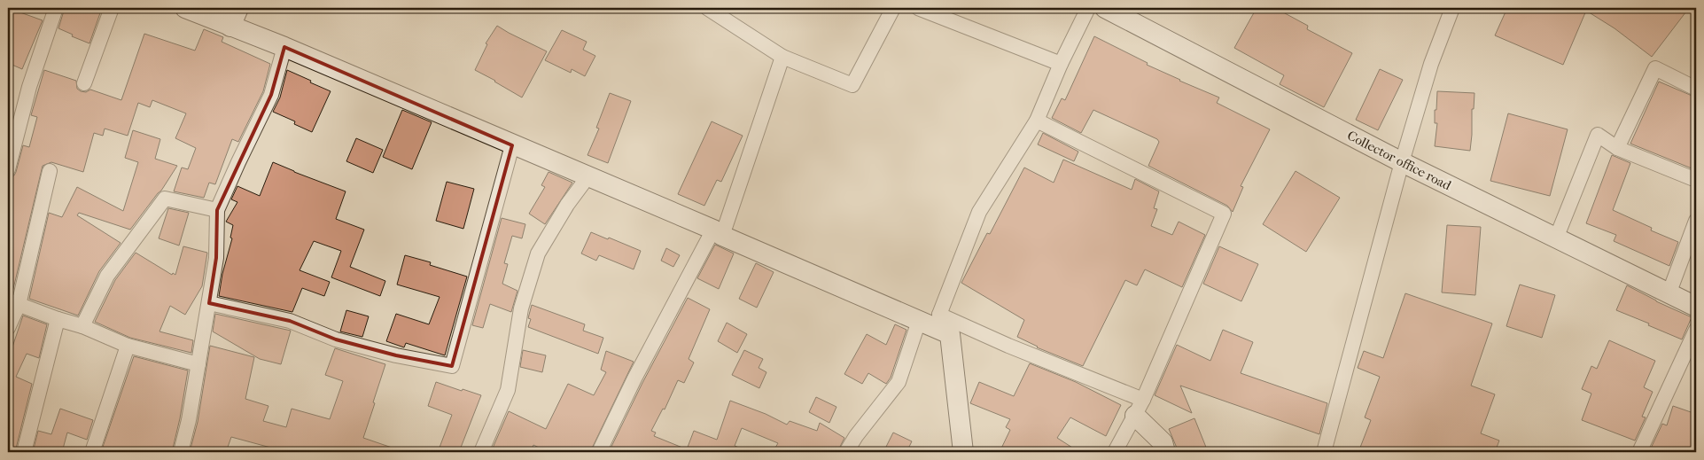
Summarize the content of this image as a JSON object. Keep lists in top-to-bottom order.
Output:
{
  "streets": {
    "street": ["Collector office road"]
  }
}
